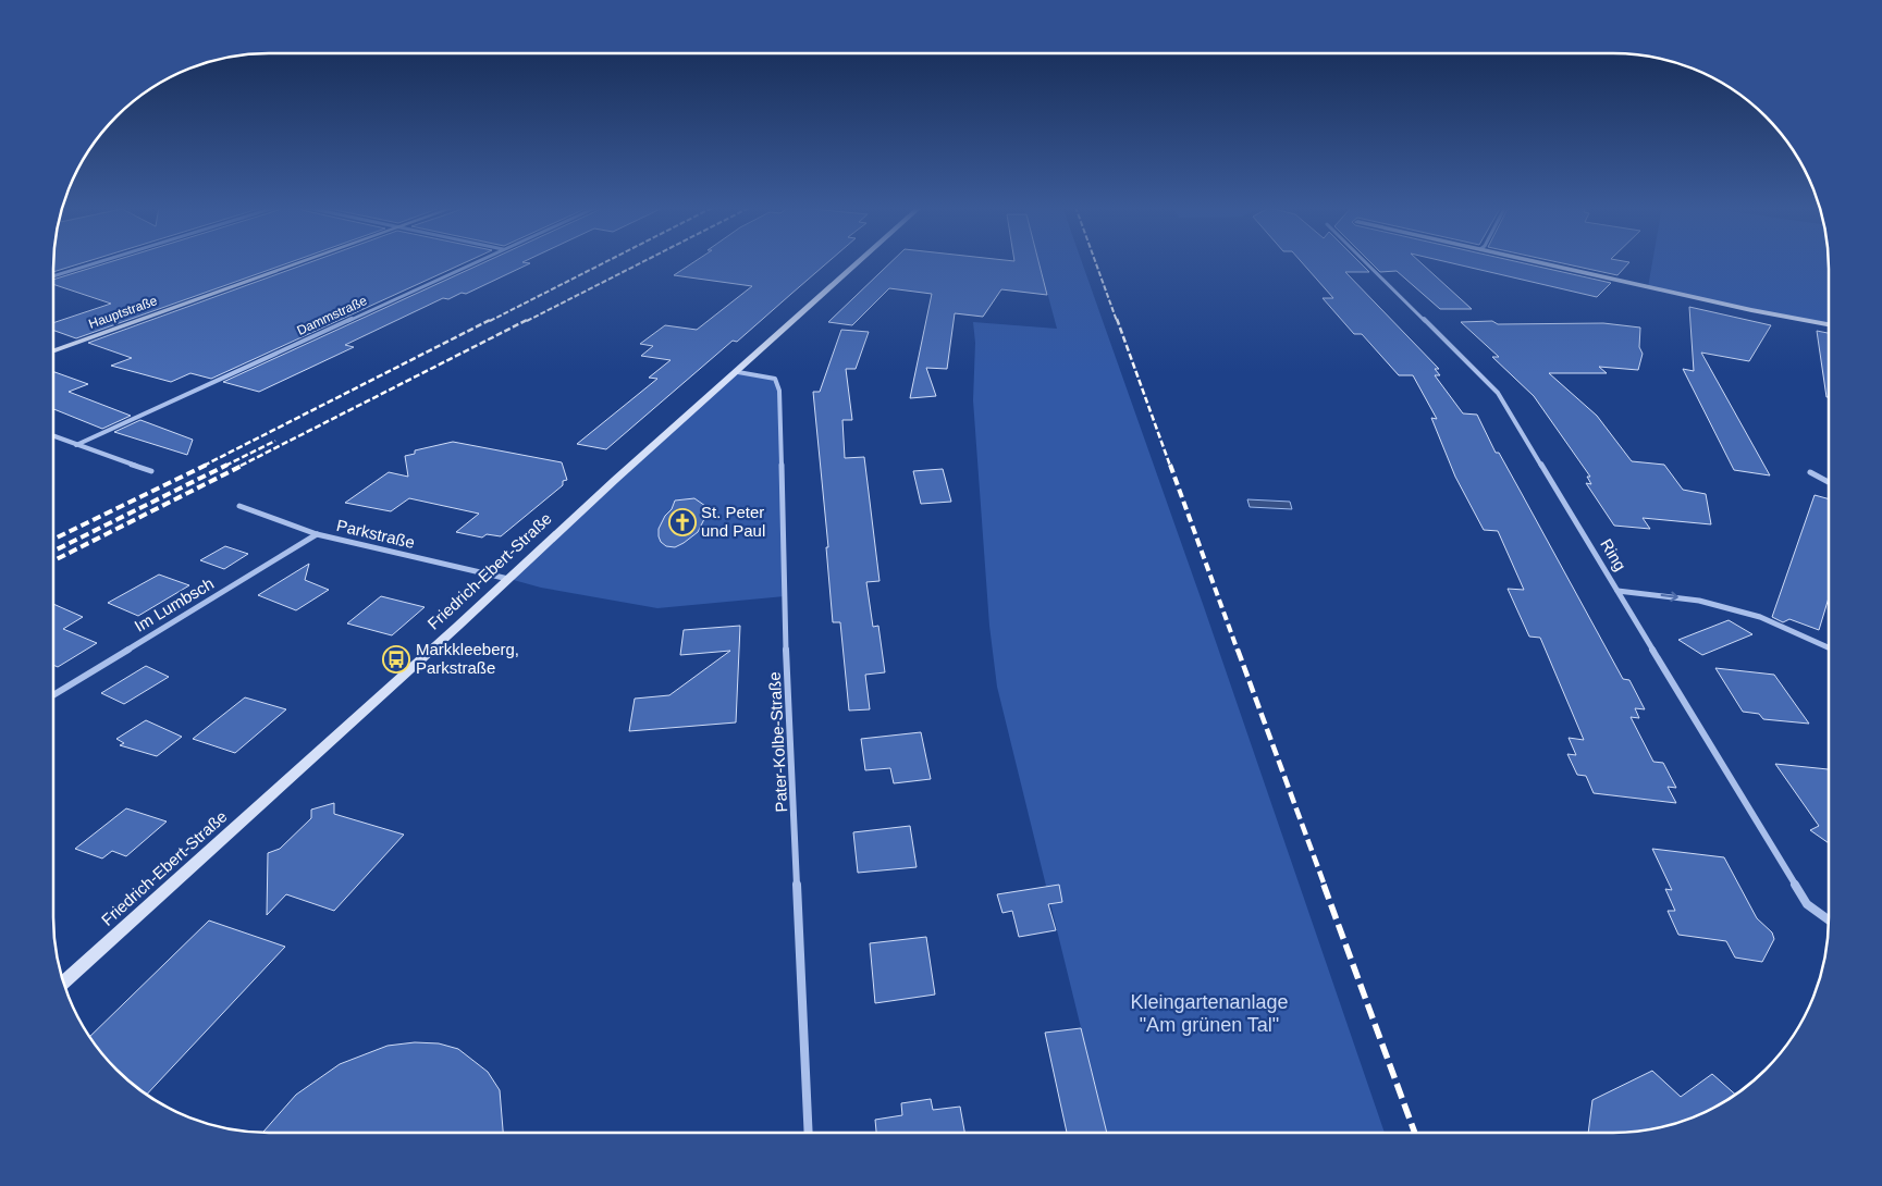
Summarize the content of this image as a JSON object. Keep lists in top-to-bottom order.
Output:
{
  "streets": {
    "street": [
      "Hauptstraße",
      "Dammstraße",
      "Parkstraße",
      "Ring",
      "Friedrich-Ebert-Straße",
      "Im Lumbsch",
      "Pater-Kolbe-Straße"
    ]
  },
  "crossings": [
    ["Parkstraße", "Friedrich-Ebert-Straße"],
    ["Parkstraße", "Im Lumbsch"],
    ["Friedrich-Ebert-Straße", "Pater-Kolbe-Straße"]
  ],
  "parks": ["Kleingartenanlage \"Am grünen Tal\""],
  "places": {
    "church": ["St. Peter und Paul"],
    "bus stop": ["Markkleeberg, Parkstraße"]
  }
}
